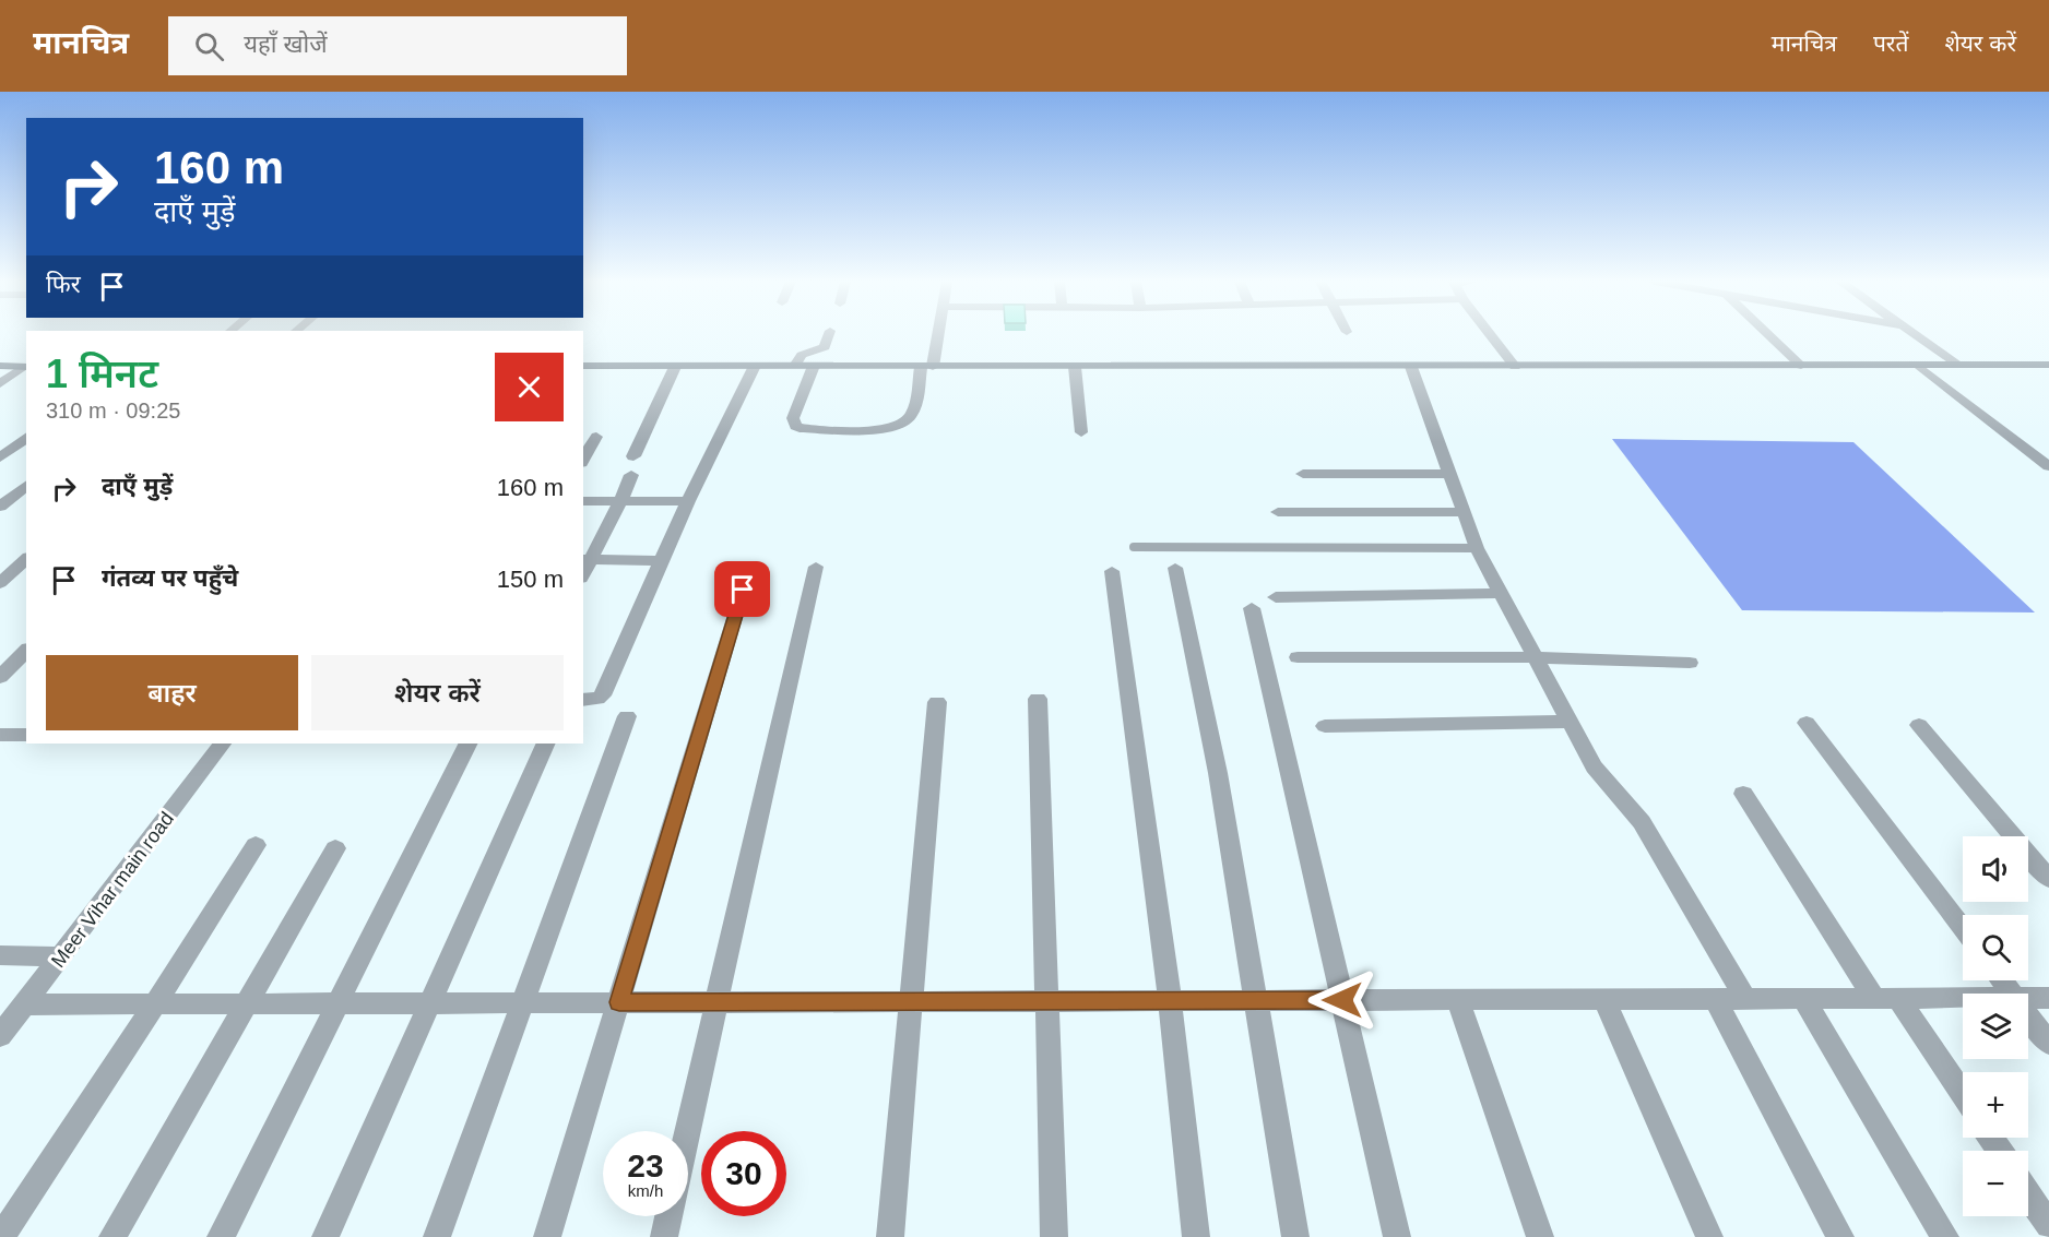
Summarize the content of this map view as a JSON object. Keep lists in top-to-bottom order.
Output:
{
  "streets": {
    "street": ["Meer Vihar main road"]
  },
  "page": {
    "header": "मानचित्र",
    "search": "यहाँ खोजें",
    "nav": ["मानचित्र", "परतें", "शेयर करें"],
    "turn": ["160 m", "दाएँ मुड़ें"],
    "then": "फिर",
    "heading": ["1 मिनट", "310 m · 09:25"],
    "list": [
      {
        "name": "दाएँ मुड़ें",
        "value": "160 m"
      },
      {
        "name": "गंतव्य पर पहुँचे",
        "value": "150 m"
      }
    ],
    "buttons": ["बाहर", "शेयर करें"],
    "map_buttons": ["+", "−"],
    "speed": "23 km/h",
    "limit": "30"
  }
}
